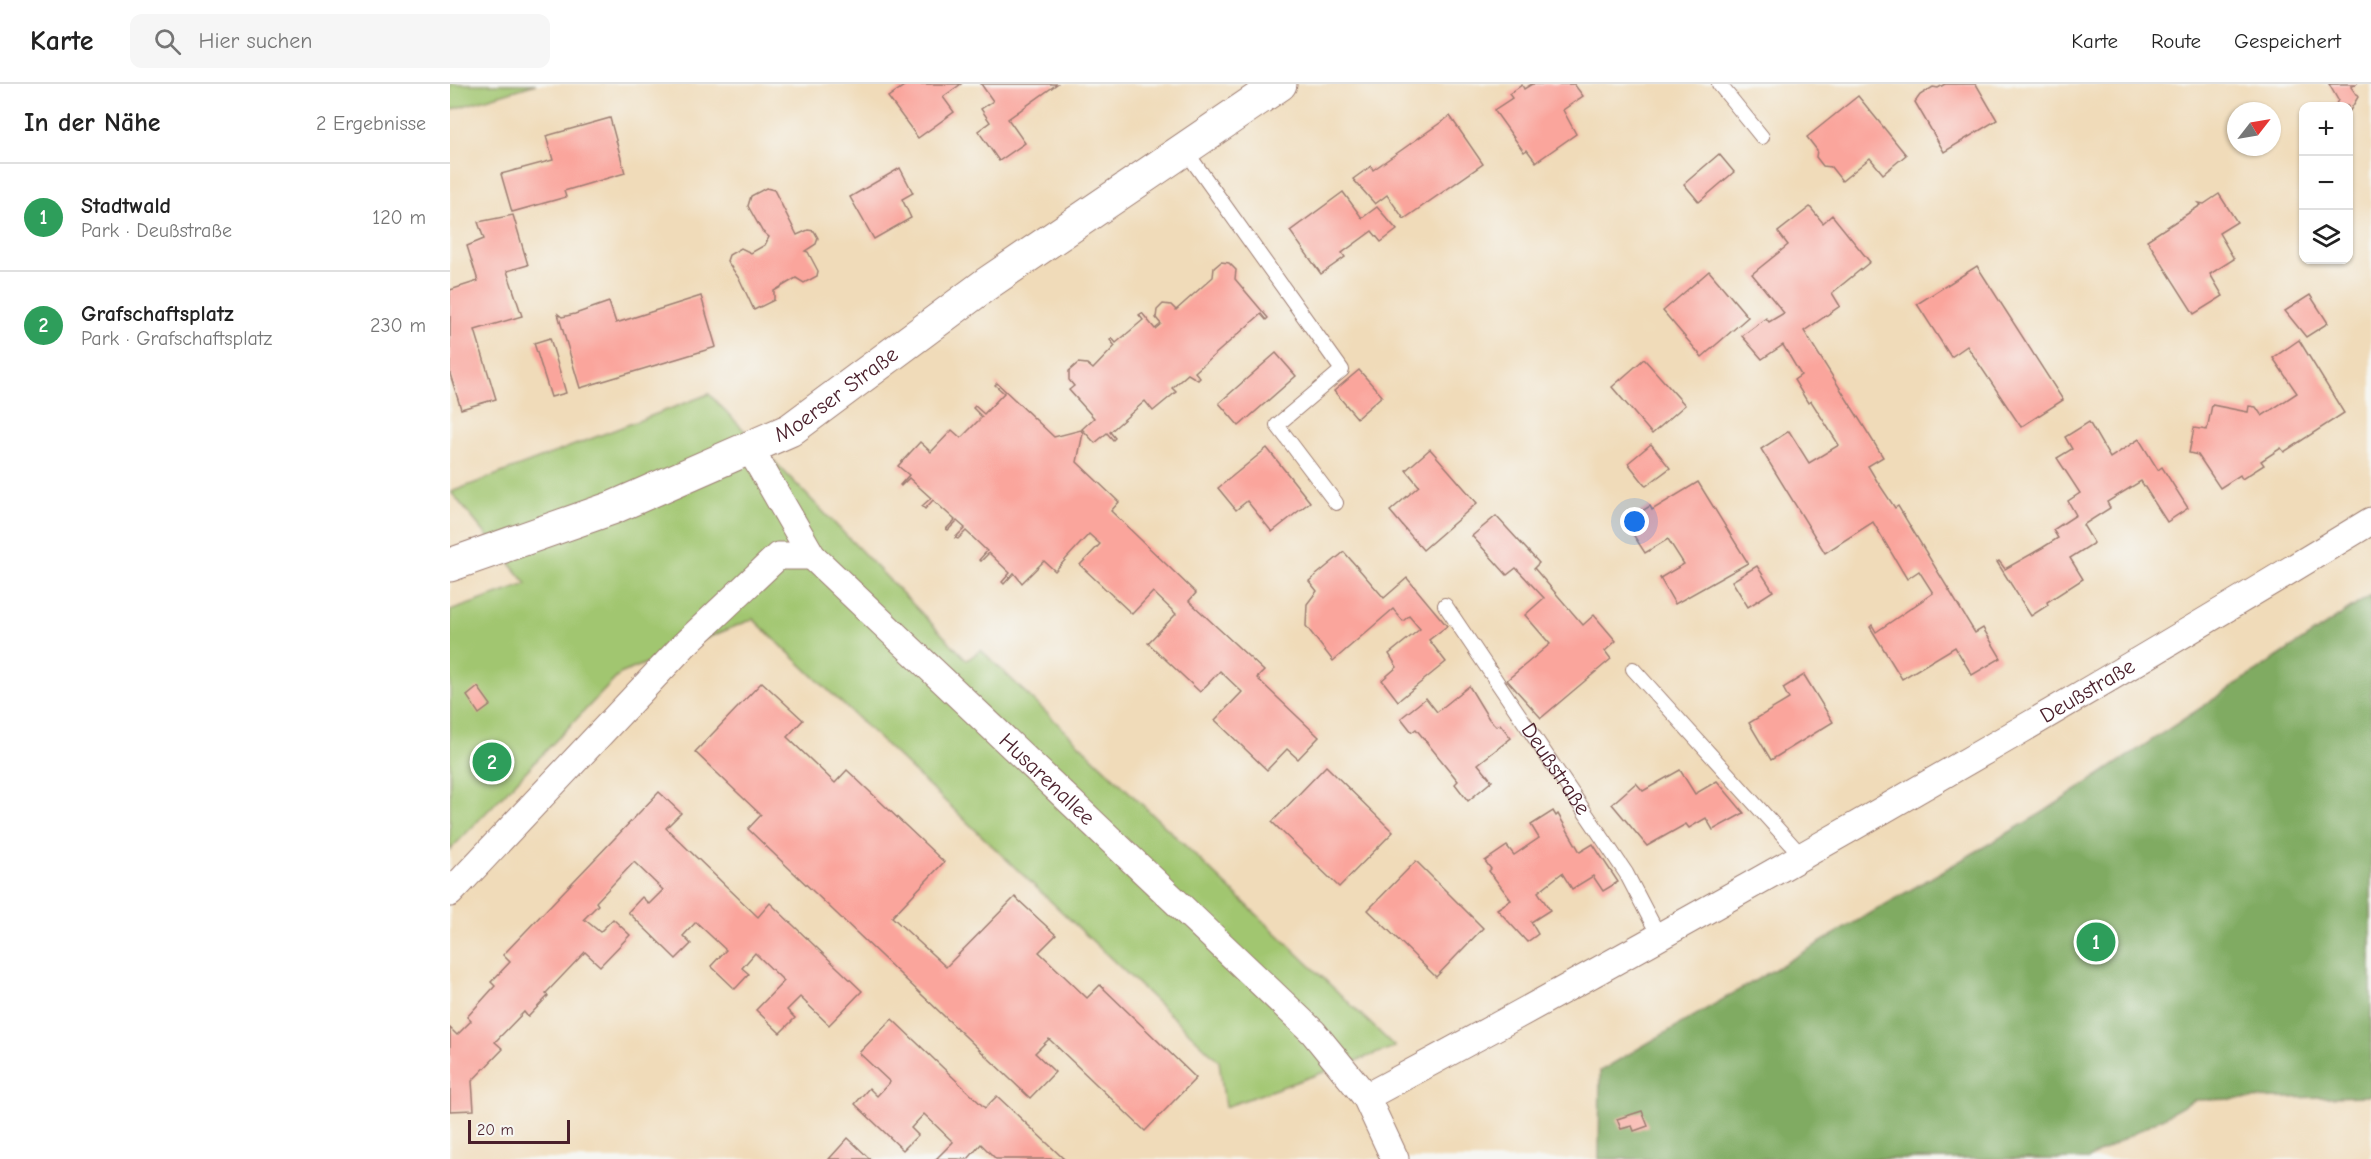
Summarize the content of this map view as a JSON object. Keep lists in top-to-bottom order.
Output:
{
  "streets": {
    "main road": ["Moerser Straße"],
    "street": ["Deußstraße", "Husarenallee"]
  },
  "crossings": [
    ["Moerser Straße", "Husarenallee"],
    ["Deußstraße", "Husarenallee"]
  ],
  "scale_bar": "20 m",
  "north": "top right",
  "page": {
    "header": "Karte",
    "search": "Hier suchen",
    "nav": ["Karte", "Route", "Gespeichert"],
    "heading": ["In der Nähe", "2 Ergebnisse"],
    "map_buttons": ["+", "−"],
    "list": [
      {
        "mark": "1",
        "name": "Stadtwald",
        "note": "Park · Deußstraße",
        "value": "120 m"
      },
      {
        "mark": "2",
        "name": "Grafschaftsplatz",
        "note": "Park · Grafschaftsplatz",
        "value": "230 m"
      }
    ],
    "pins": ["2", "1"],
    "scale": "20 m"
  }
}
